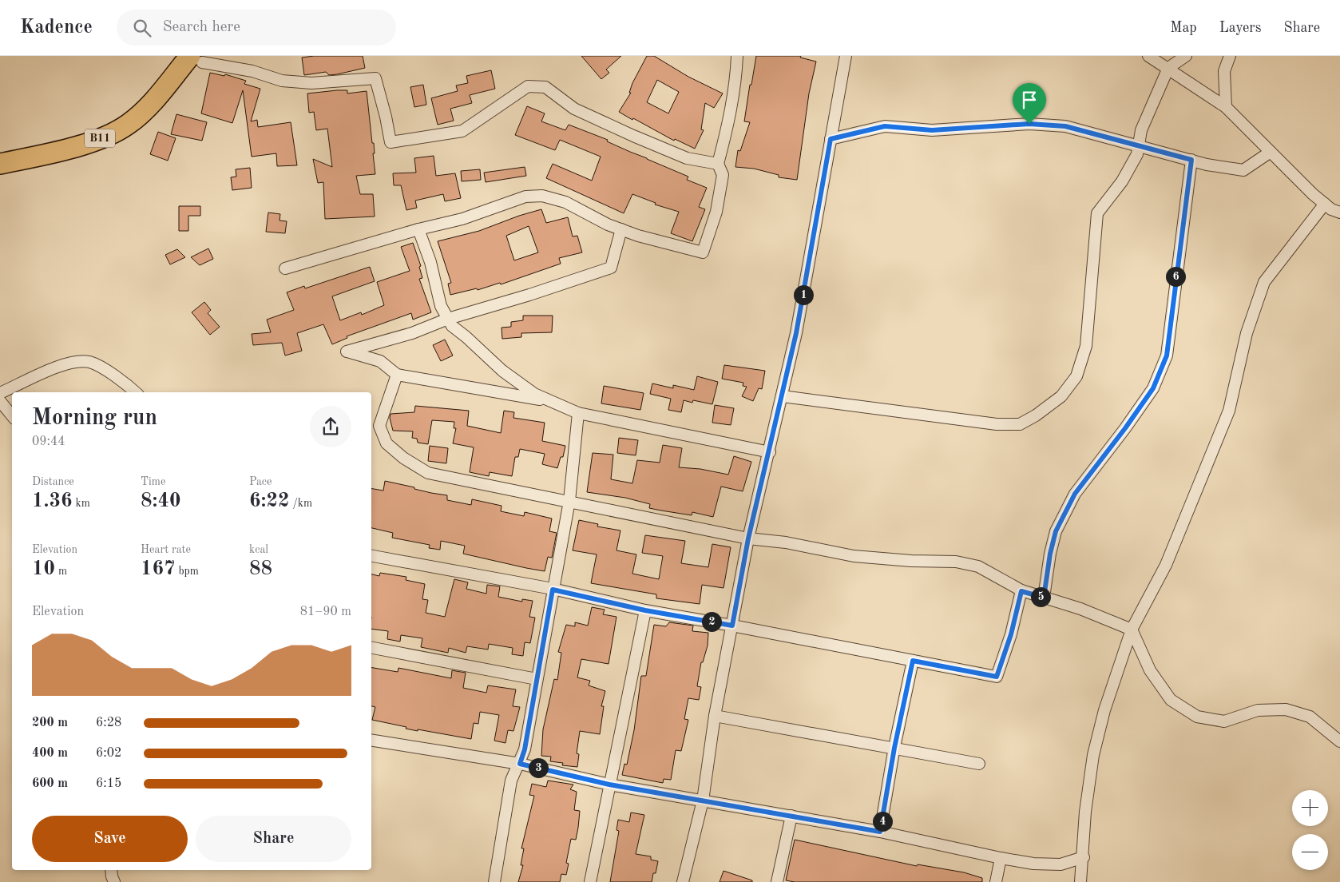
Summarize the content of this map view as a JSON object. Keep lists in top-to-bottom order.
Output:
{
  "streets": {
    "highway": ["B11"]
  },
  "page": {
    "header": "Kadence",
    "search": "Search here",
    "nav": ["Map", "Layers", "Share"],
    "pins": [
      "6",
      "1",
      "5",
      "2",
      "3",
      "4"
    ],
    "heading": ["Morning run", "09:44"],
    "stats": [
      ["Distance", "1.36 km"],
      ["Time", "8:40"],
      ["Pace", "6:22 /km"],
      ["Elevation", "10 m"],
      ["Heart rate", "167 bpm"],
      ["kcal", "88"]
    ],
    "chart": ["Elevation", "81–90 m"],
    "list": [
      {
        "name": "200 m",
        "note": "6:28"
      },
      {
        "name": "400 m",
        "note": "6:02"
      },
      {
        "name": "600 m",
        "note": "6:15"
      }
    ],
    "map_buttons": ["+", "−"],
    "buttons": ["Save", "Share"]
  }
}
